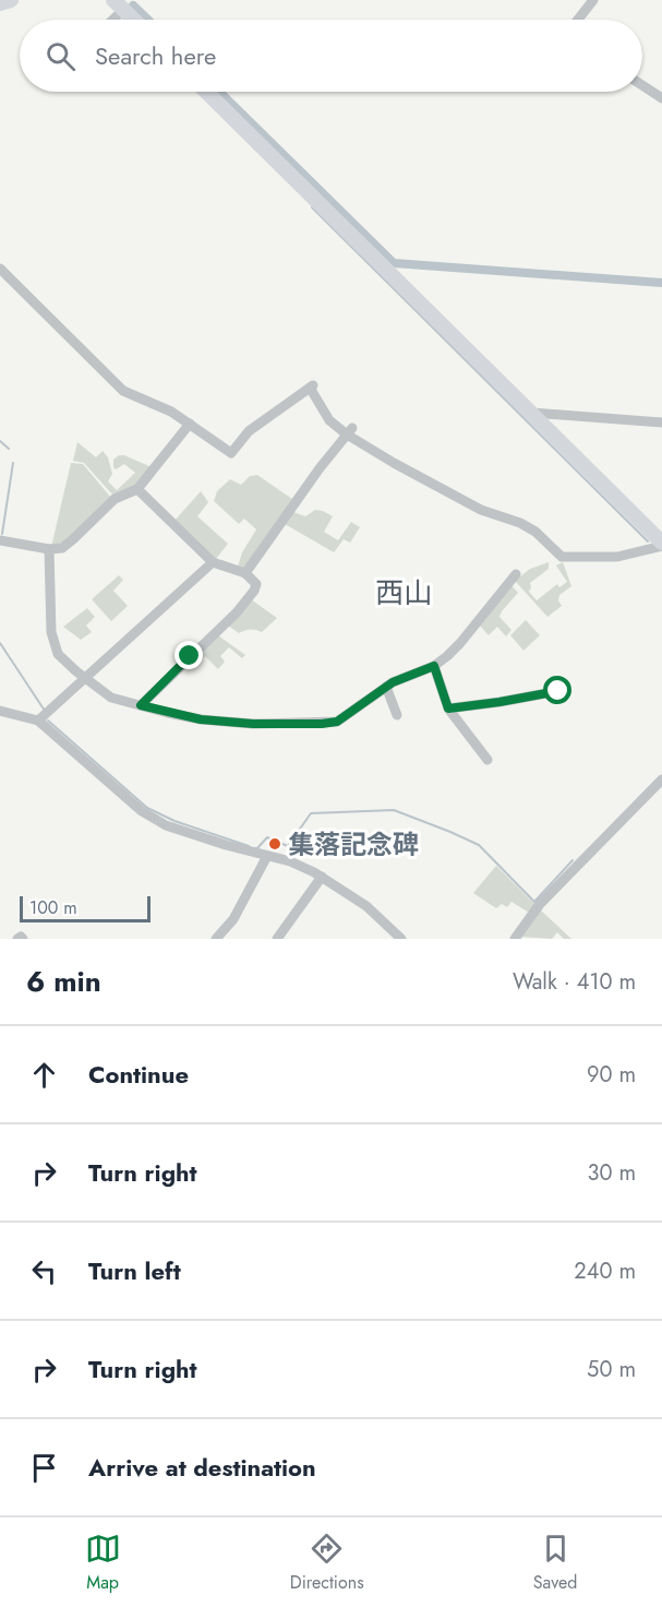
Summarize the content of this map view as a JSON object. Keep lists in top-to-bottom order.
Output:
{
  "districts": ["西山"],
  "places": ["集落記念碑"],
  "scale_bar": "100 m",
  "page": {
    "search": "Search here",
    "scale": "100 m",
    "heading": ["6 min", "Walk · 410 m"],
    "list": [
      ["Continue", "90 m"],
      ["Turn right", "30 m"],
      ["Turn left", "240 m"],
      ["Turn right", "50 m"],
      "Arrive at destination"
    ],
    "nav": ["Map", "Directions", "Saved"]
  }
}
